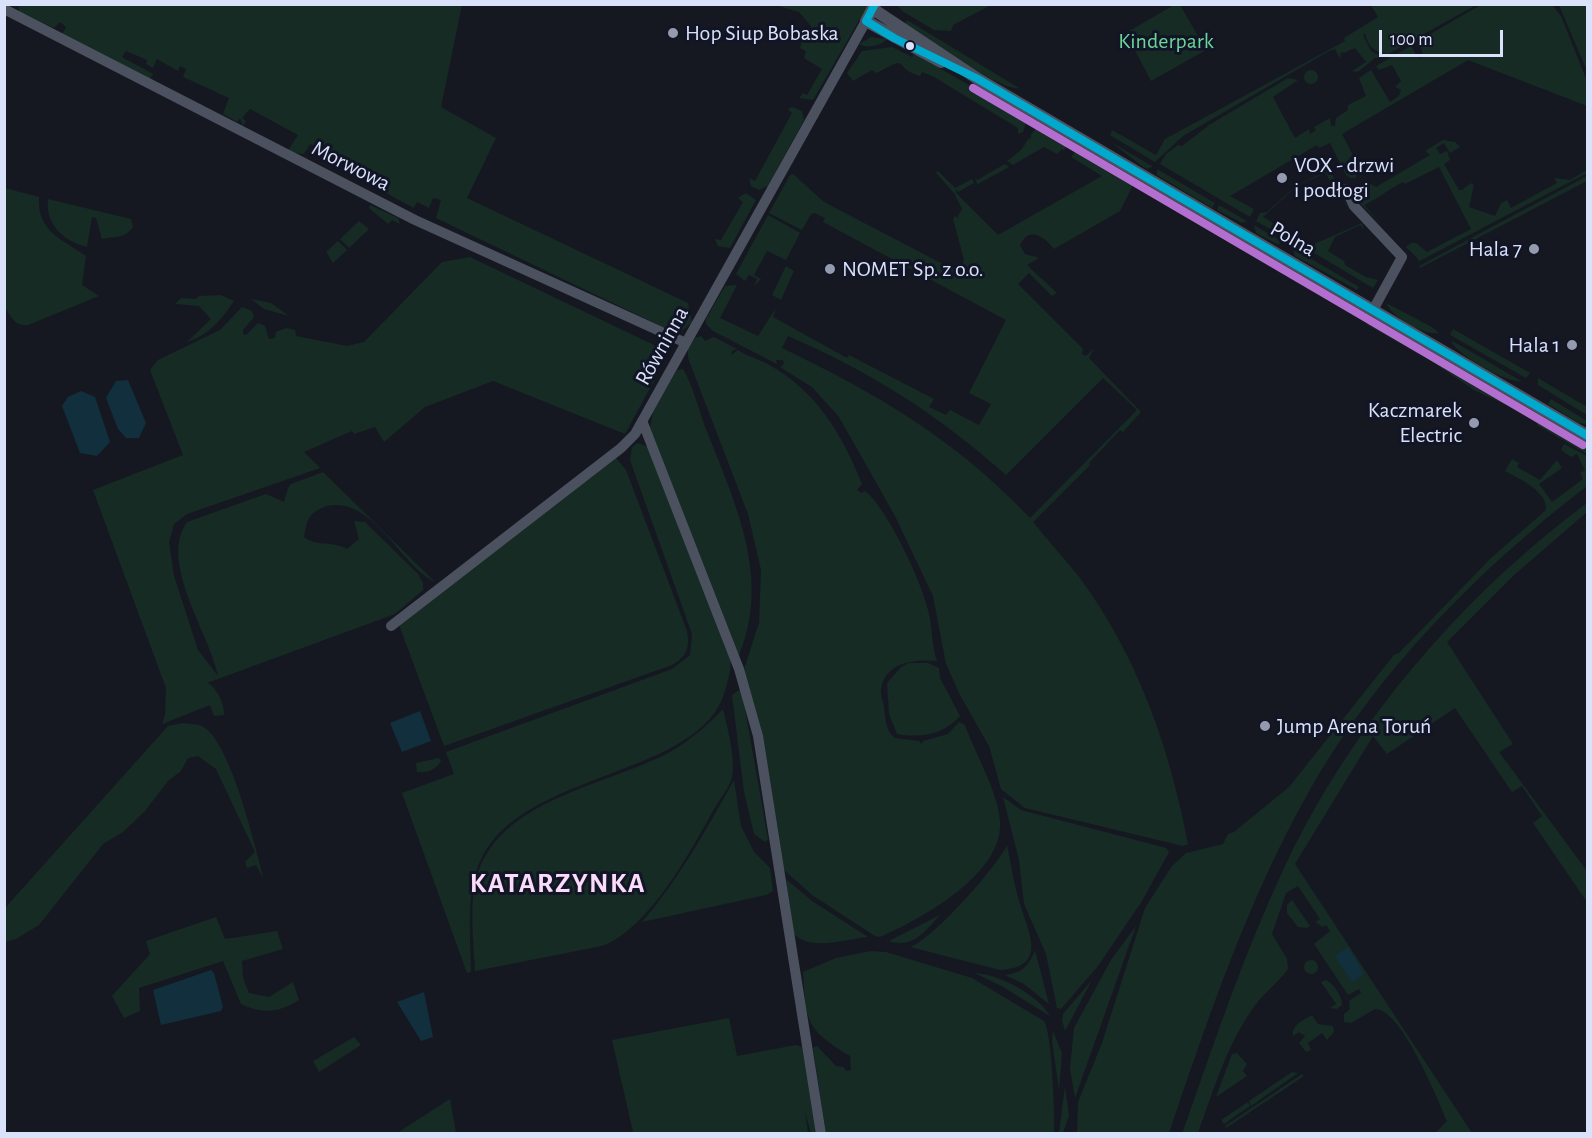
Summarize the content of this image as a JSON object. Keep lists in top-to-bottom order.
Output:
{
  "streets": {
    "street": ["Morwowa", "Polna", "Równinna"]
  },
  "crossings": [
    ["Morwowa", "Równinna"],
    ["Polna", "Równinna"]
  ],
  "districts": ["KATARZYNKA"],
  "parks": ["Kinderpark"],
  "places": [
    "Hop Siup Bobaska",
    "VOX - drzwi i podłogi",
    "Hala 7",
    "NOMET Sp. z o.o.",
    "Hala 1",
    "Kaczmarek Electric",
    "Jump Arena Toruń"
  ],
  "scale_bar": "100 m"
}
